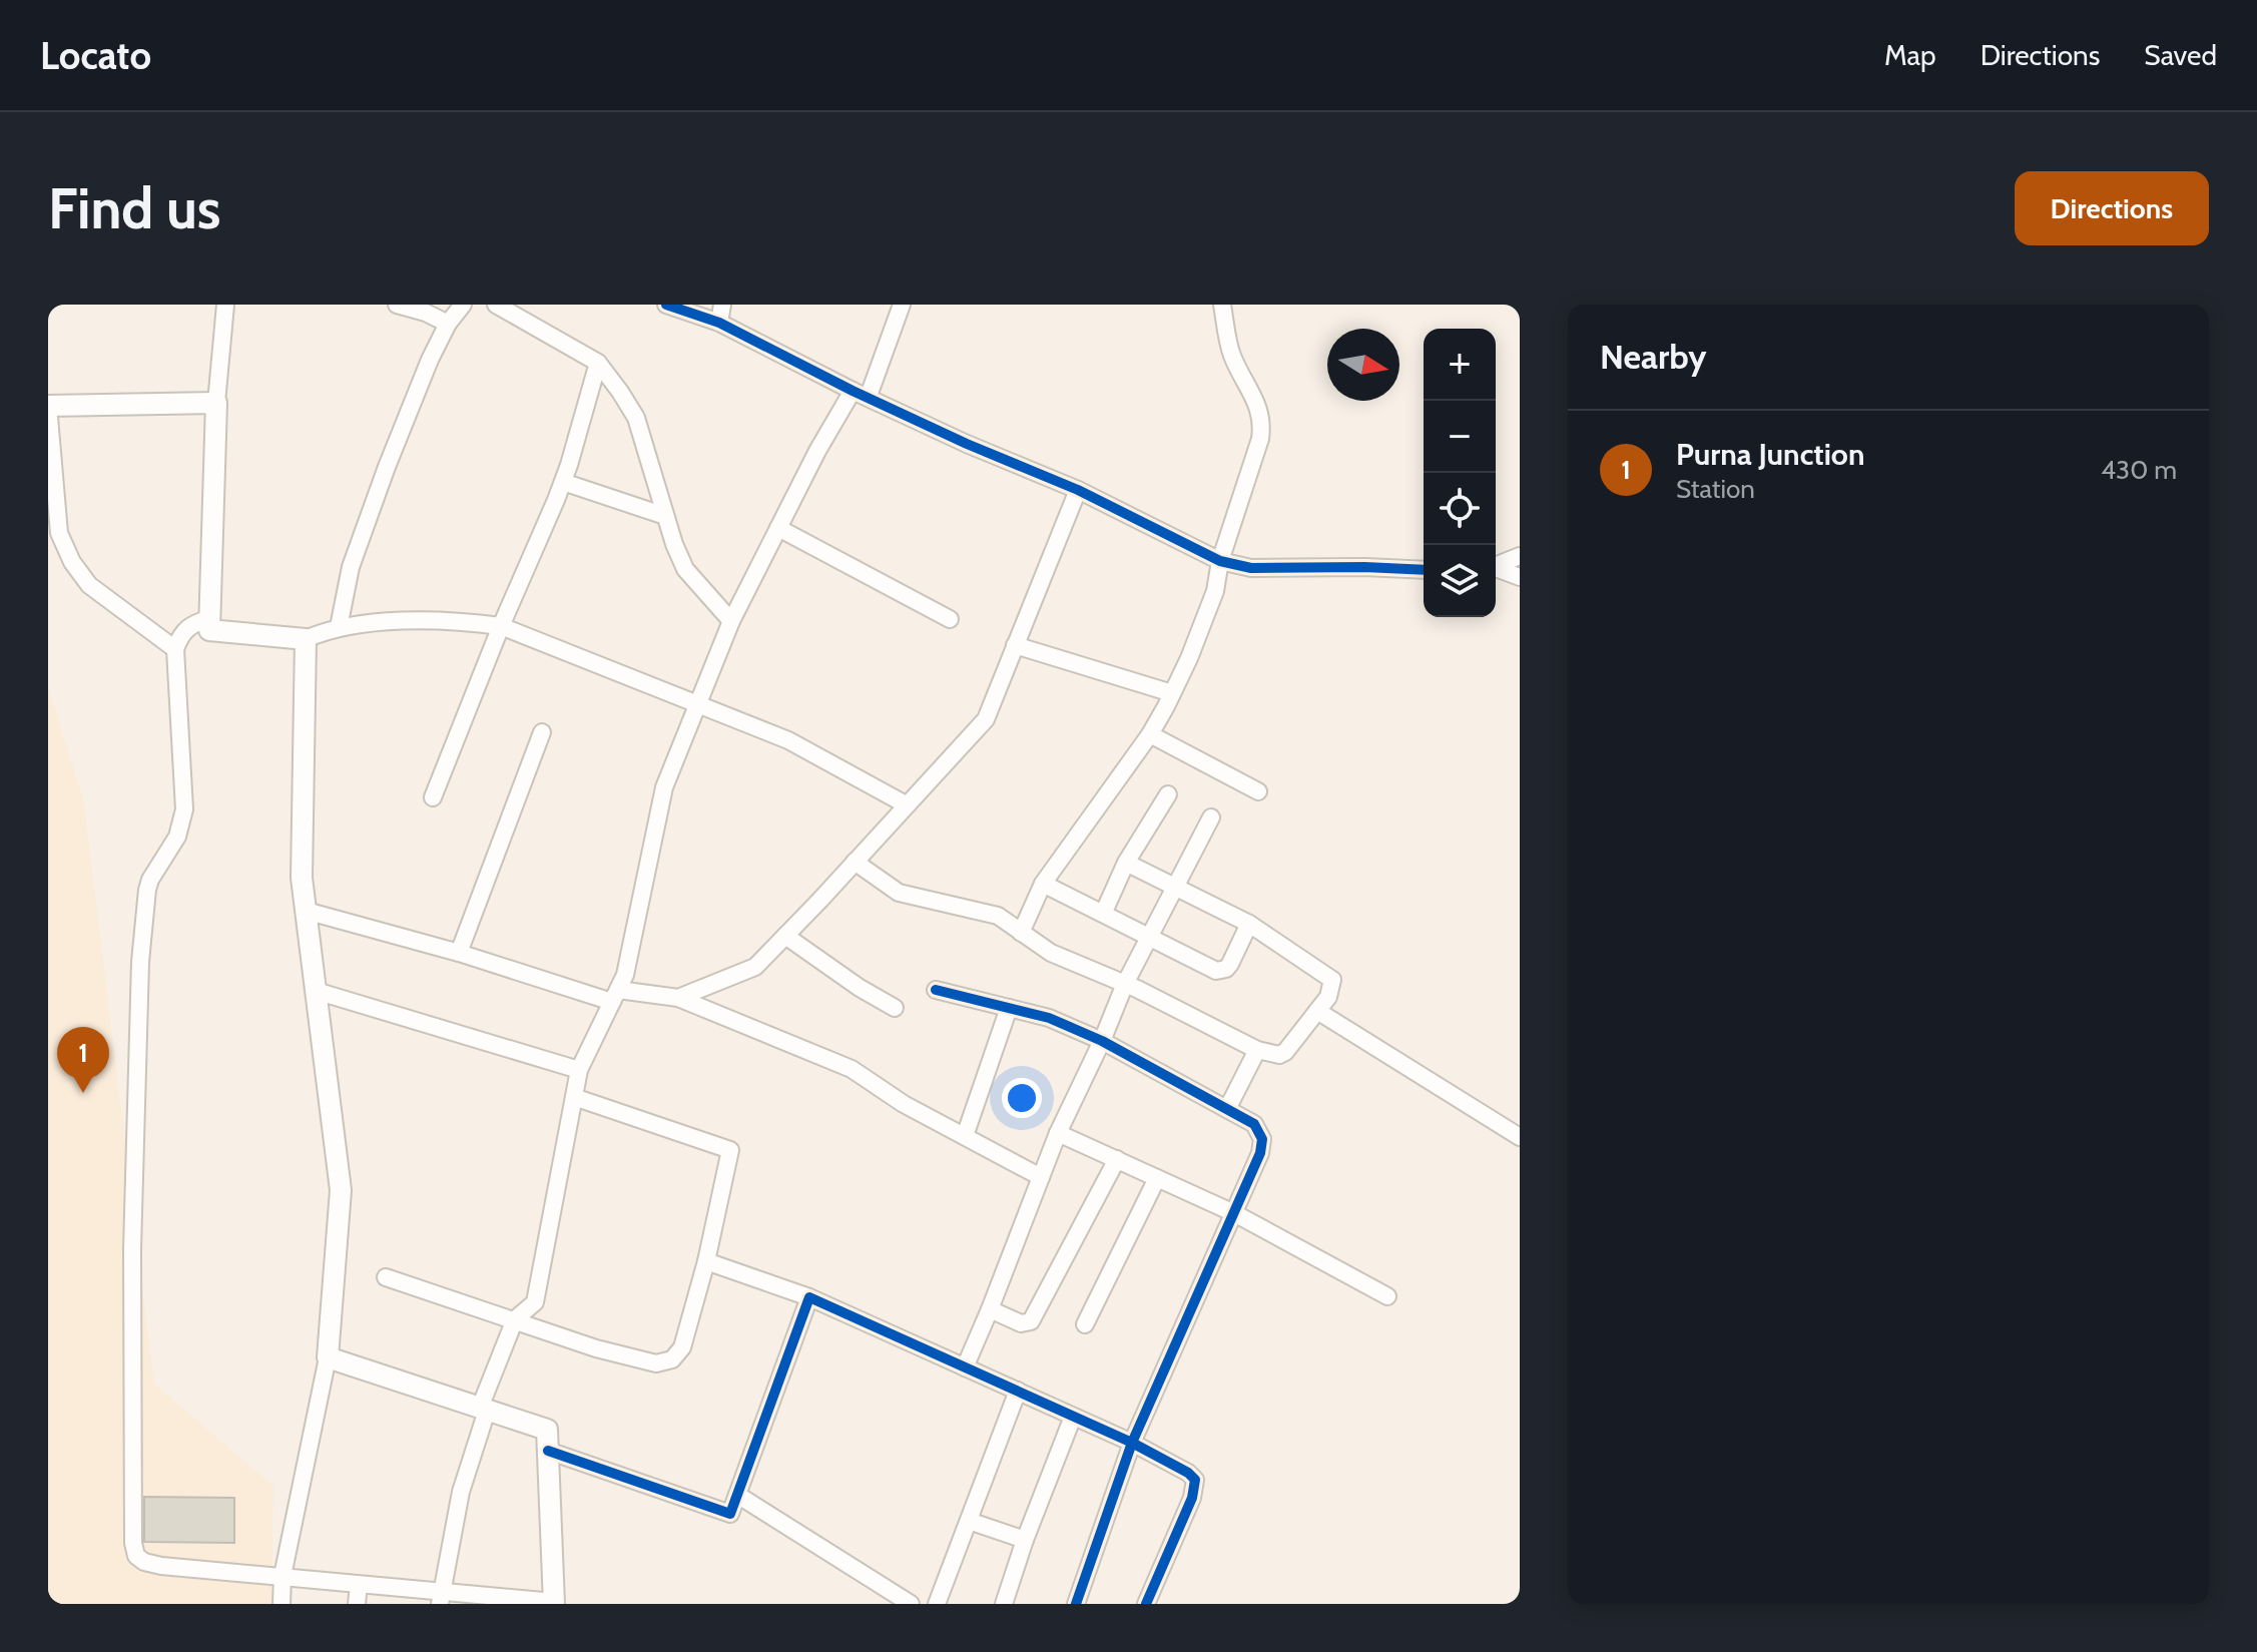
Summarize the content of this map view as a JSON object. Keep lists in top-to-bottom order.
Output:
{
  "north": "right",
  "page": {
    "header": "Locato",
    "nav": ["Map", "Directions", "Saved"],
    "buttons": "Directions",
    "title": "Find us",
    "heading": "Nearby",
    "map_buttons": ["+", "−"],
    "list": [
      {
        "mark": "1",
        "name": "Purna Junction",
        "note": "Station",
        "value": "430 m"
      }
    ],
    "pins": "1"
  }
}
